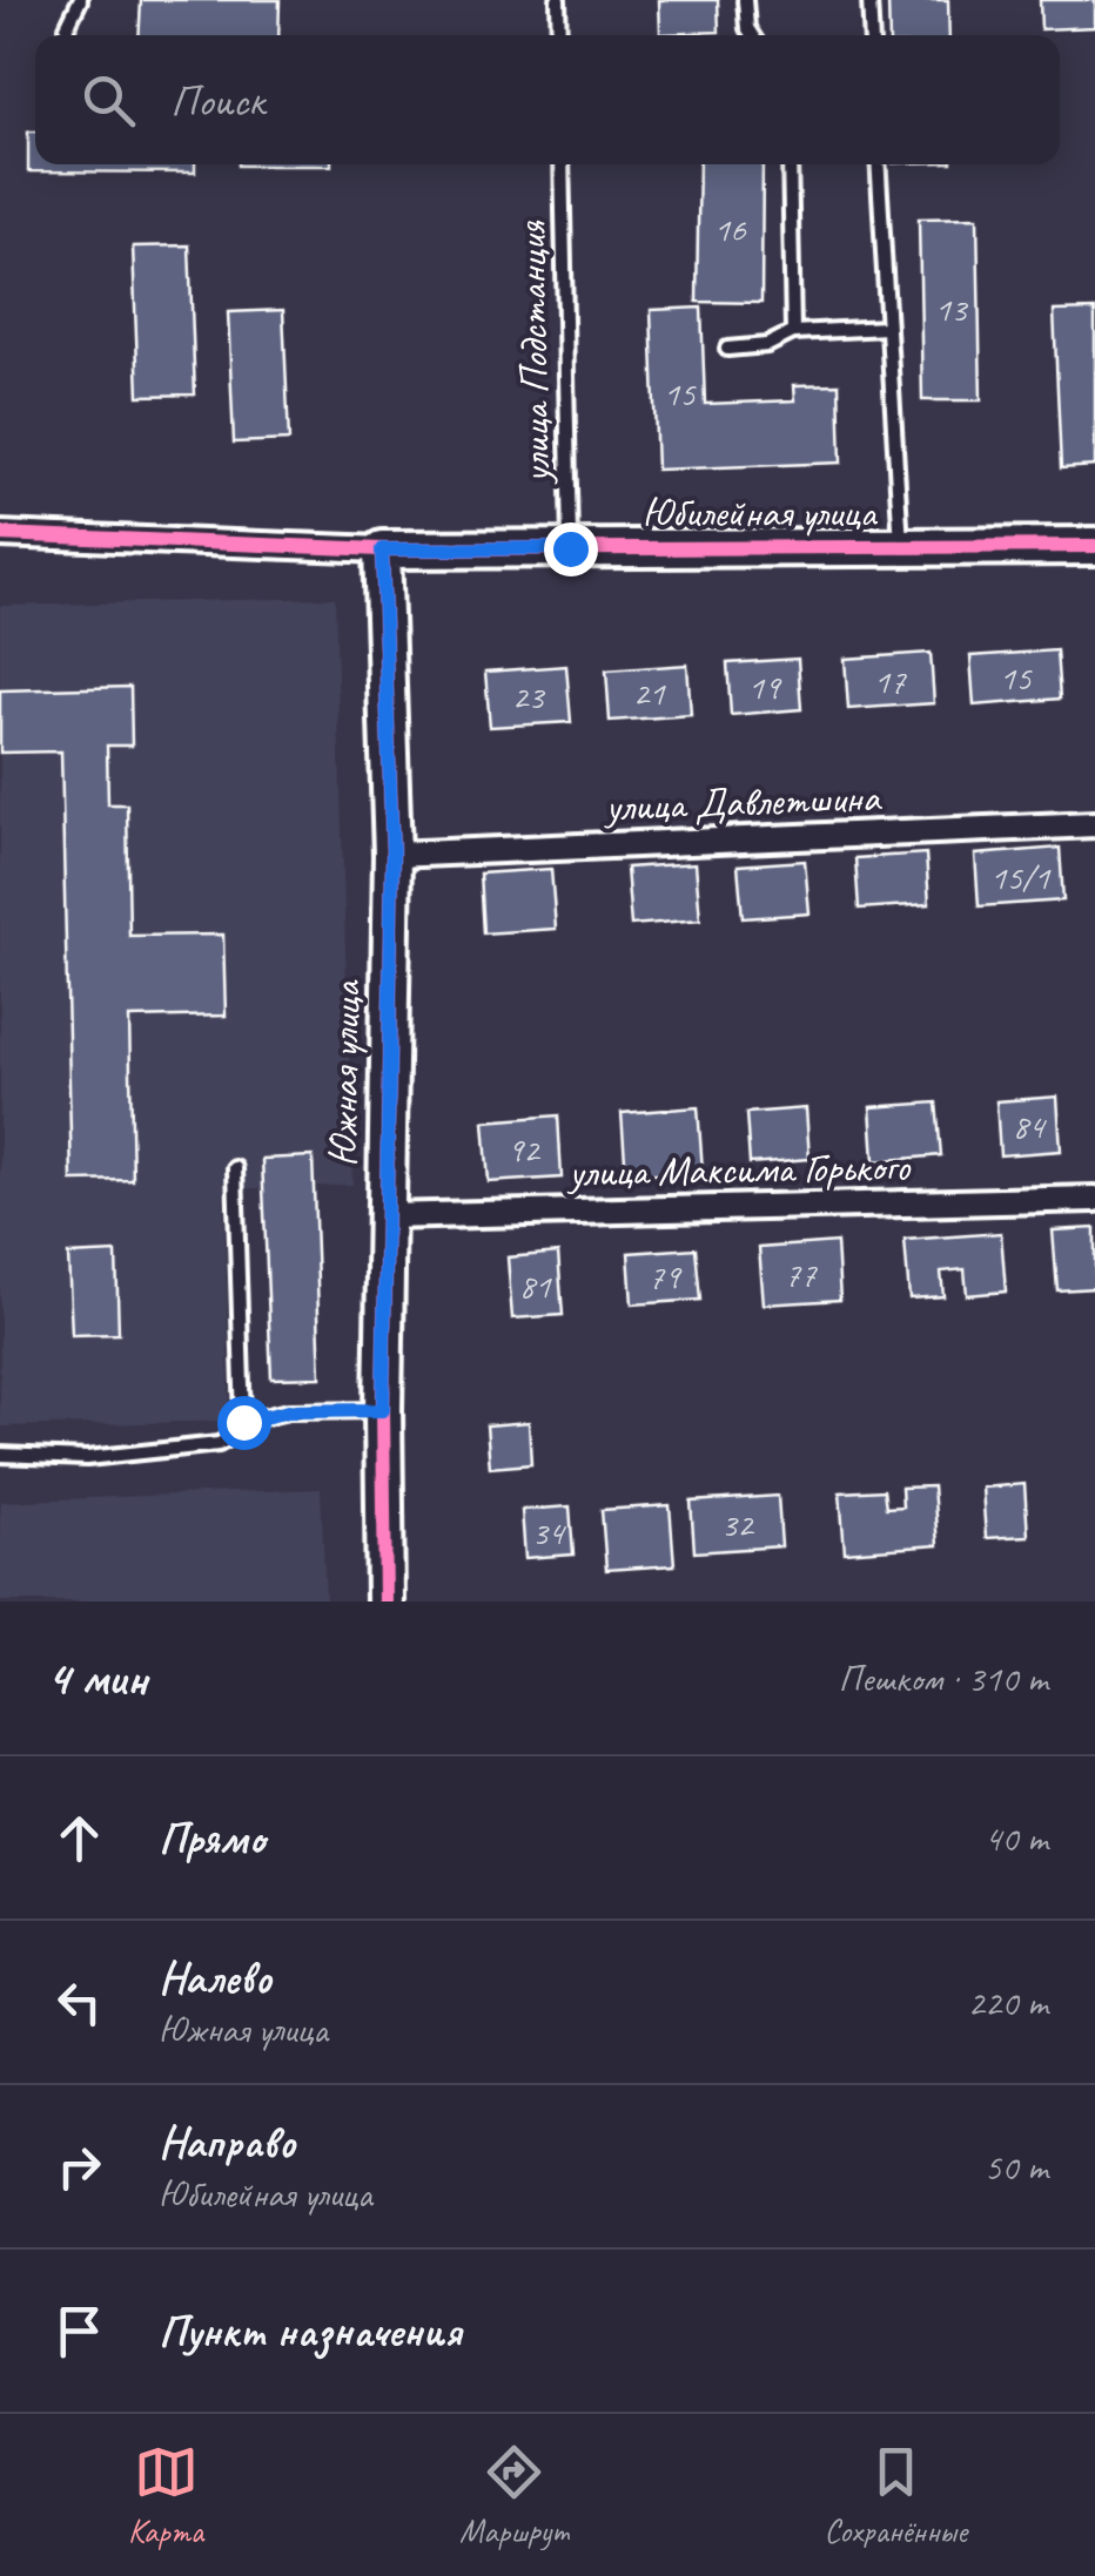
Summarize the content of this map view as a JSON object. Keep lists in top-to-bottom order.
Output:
{
  "streets": {
    "street": [
      "Юбилейная улица",
      "улица Давлетшина",
      "Южная улица",
      "улица Максима Горького"
    ],
    "lane": ["улица Подстанция"]
  },
  "crossings": [
    ["улица Подстанция", "Юбилейная улица"],
    ["Юбилейная улица", "Южная улица"],
    ["улица Давлетшина", "Южная улица"],
    ["Южная улица", "улица Максима Горького"]
  ],
  "house_numbers": [
    "16",
    "13",
    "15",
    "15",
    "17",
    "19",
    "21",
    "23",
    "15/1",
    "84",
    "92",
    "77",
    "79",
    "81",
    "32",
    "34"
  ],
  "page": {
    "search": "Поиск",
    "heading": ["4 мин", "Пешком · 310 m"],
    "list": [
      ["Прямо", "40 m"],
      ["Налево", "Южная улица", "220 m"],
      ["Направо", "Юбилейная улица", "50 m"],
      "Пункт назначения"
    ],
    "nav": ["Карта", "Маршрут", "Сохранённые"]
  }
}
